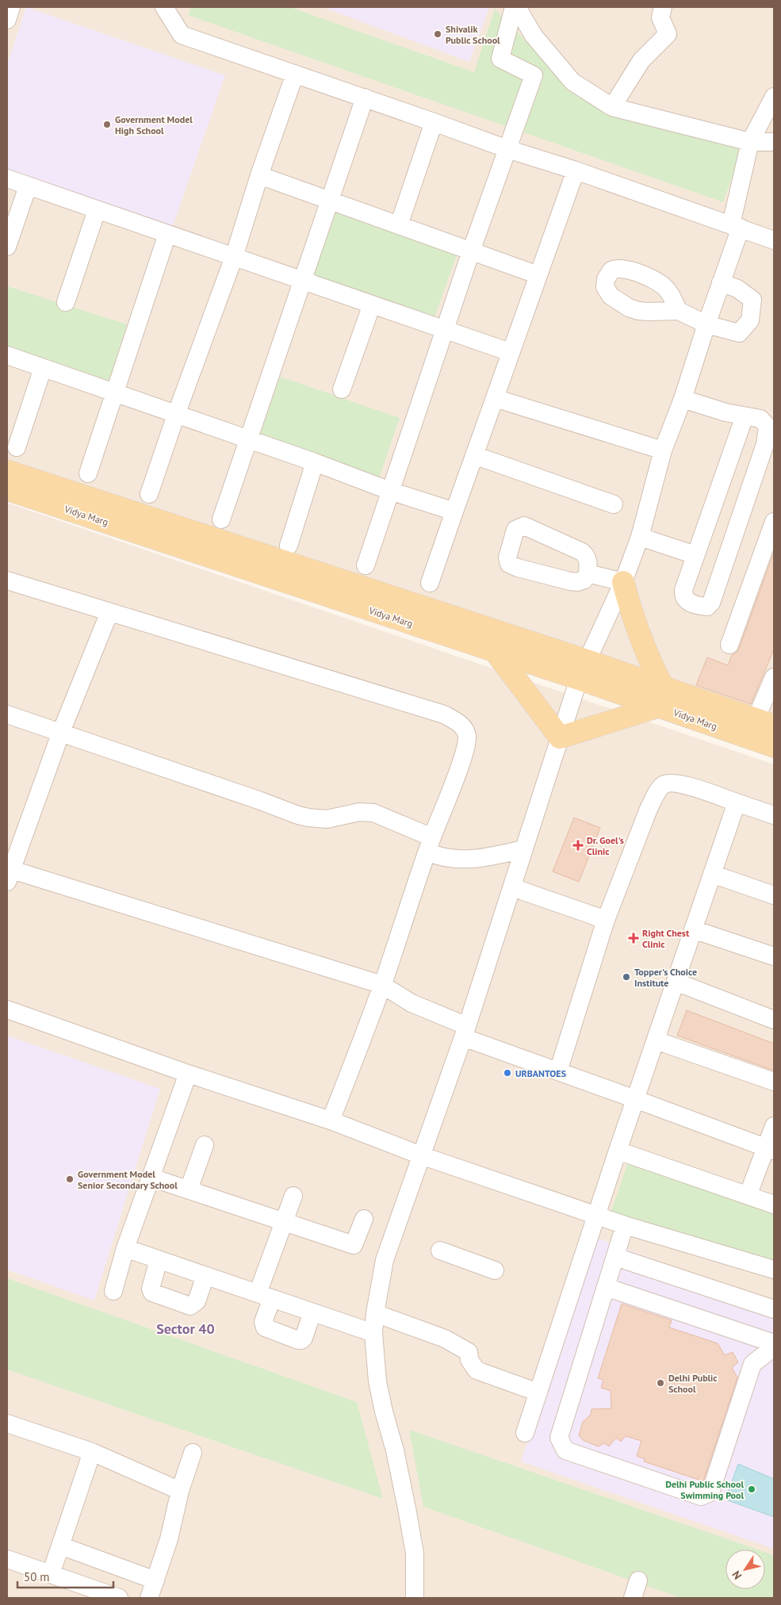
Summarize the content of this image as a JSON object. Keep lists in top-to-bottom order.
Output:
{
  "streets": {
    "main road": ["Vidya Marg"]
  },
  "districts": ["Sector 40"],
  "places": {
    "other": [
      "Shivalik Public School",
      "Government Model High School",
      "Topper's Choice Institute",
      "URBANTOES",
      "Government Model Senior Secondary School",
      "Delhi Public School",
      "Delhi Public School Swimming Pool"
    ],
    "health": ["Dr. Goel's Clinic", "Right Chest Clinic"]
  },
  "scale_bar": "50 m",
  "north": "bottom left"
}
